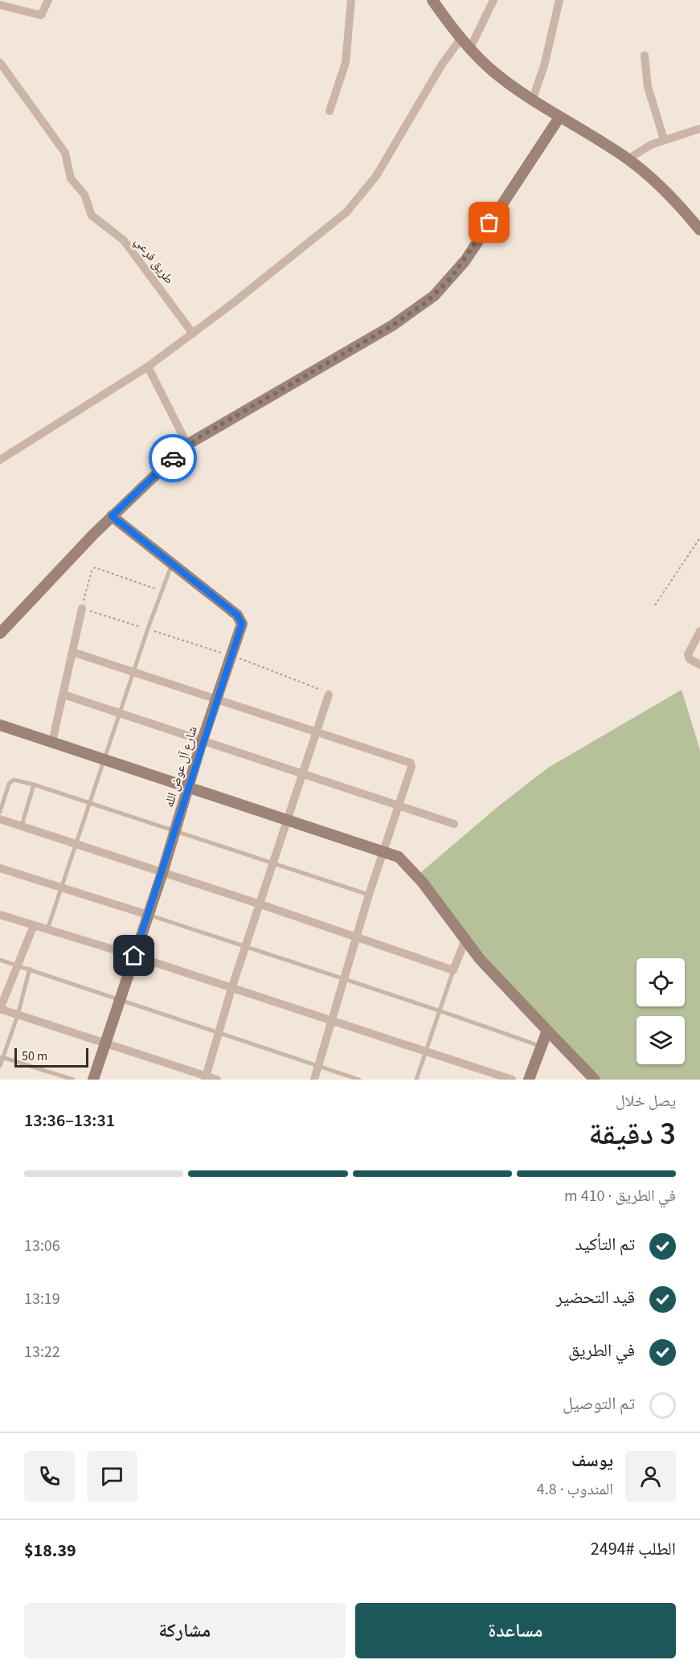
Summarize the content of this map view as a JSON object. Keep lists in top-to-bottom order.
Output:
{
  "streets": {
    "street": ["طريق فرعي", "شارع آل عوض الله"]
  },
  "scale_bar": "50 m",
  "page": {
    "scale": "50 m",
    "heading": ["3 دقيقة", "يصل خلال", "13:31–13:36"],
    "panel": [
      "يوسف",
      "المندوب · 4.8",
      "الطلب #2494",
      "$18.39"
    ],
    "bar": "في الطريق · 410 m",
    "list": [
      ["تم التأكيد", "13:06"],
      ["قيد التحضير", "13:19"],
      ["في الطريق", "13:22"],
      "تم التوصيل"
    ],
    "buttons": ["مساعدة", "مشاركة"]
  }
}
